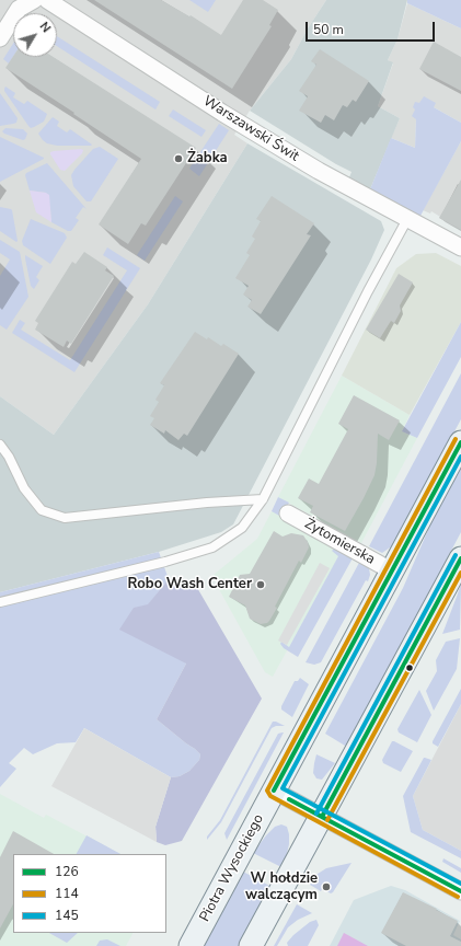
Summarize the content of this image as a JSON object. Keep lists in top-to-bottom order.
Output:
{
  "streets": {
    "main road": ["Piotra Wysockiego"],
    "street": ["Warszawski Świt", "Żytomierska"]
  },
  "crossings": [
    ["Żytomierska", "Piotra Wysockiego"]
  ],
  "places": ["Żabka", "Robo Wash Center", "W hołdzie walczącym"],
  "lines": ["transit line 114", "transit line 126", "transit line 145"],
  "legend": ["126", "114", "145"],
  "scale_bar": "50 m",
  "north": "top right"
}
